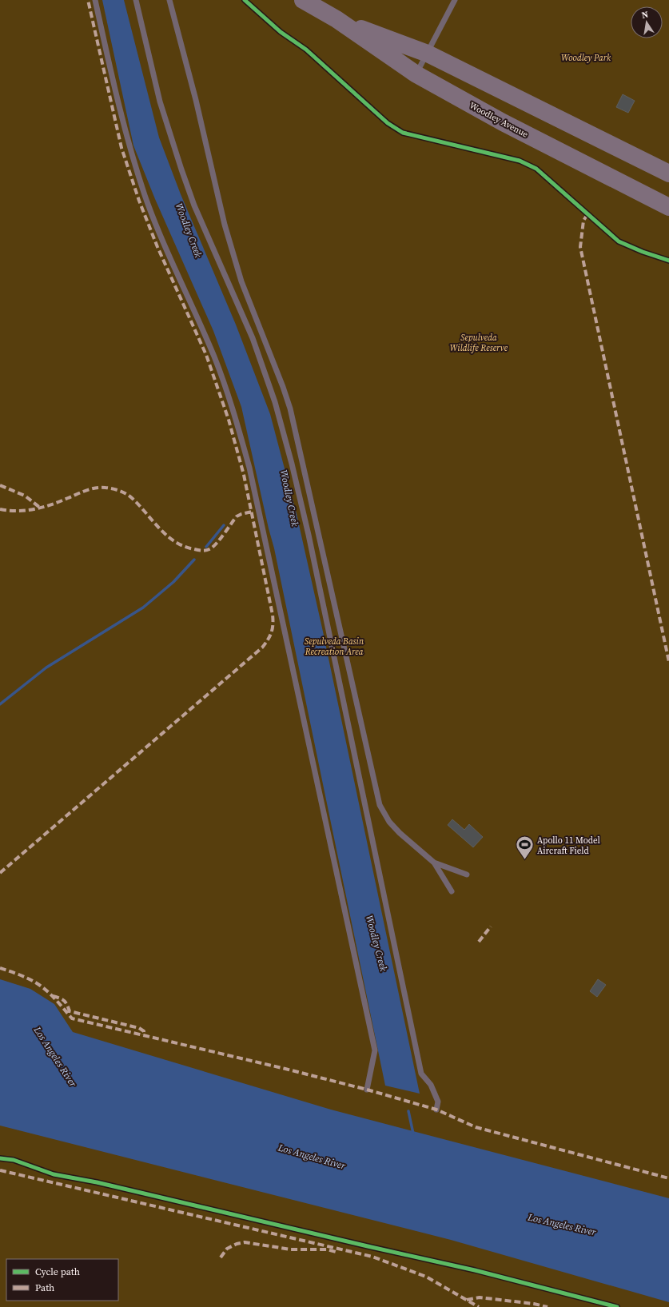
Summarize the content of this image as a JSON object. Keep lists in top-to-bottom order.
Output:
{
  "streets": {
    "main road": ["Woodley Avenue"]
  },
  "water": ["Woodley Creek", "Los Angeles River"],
  "parks": ["Woodley Park", "Sepulveda Wildlife Reserve", "Sepulveda Basin Recreation Area"],
  "places": {
    "sports": ["Apollo 11 Model Aircraft Field"]
  },
  "legend": ["Cycle path", "Path"],
  "north": "top"
}
